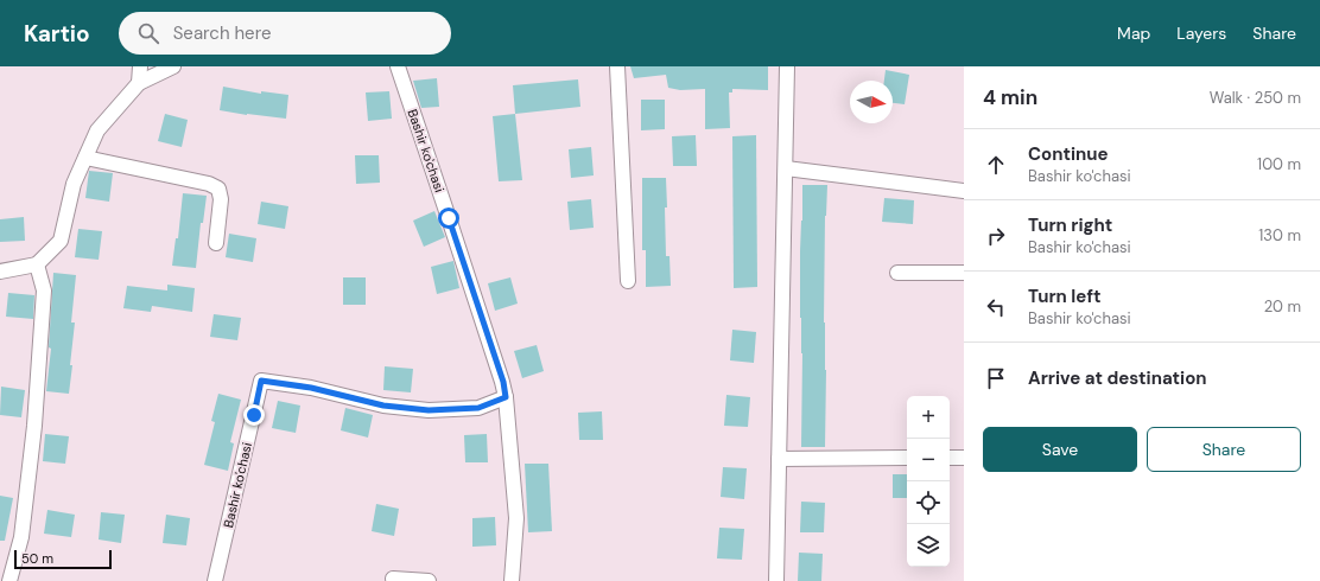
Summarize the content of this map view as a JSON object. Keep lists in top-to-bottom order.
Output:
{
  "streets": {
    "street": ["Bashir ko'chasi"]
  },
  "scale_bar": "50 m",
  "north": "right",
  "page": {
    "header": "Kartio",
    "search": "Search here",
    "nav": ["Map", "Layers", "Share"],
    "heading": ["4 min", "Walk · 250 m"],
    "list": [
      ["Continue", "Bashir ko'chasi", "100 m"],
      ["Turn right", "Bashir ko'chasi", "130 m"],
      ["Turn left", "Bashir ko'chasi", "20 m"],
      "Arrive at destination"
    ],
    "map_buttons": ["+", "−"],
    "buttons": ["Save", "Share"],
    "scale": "50 m"
  }
}
